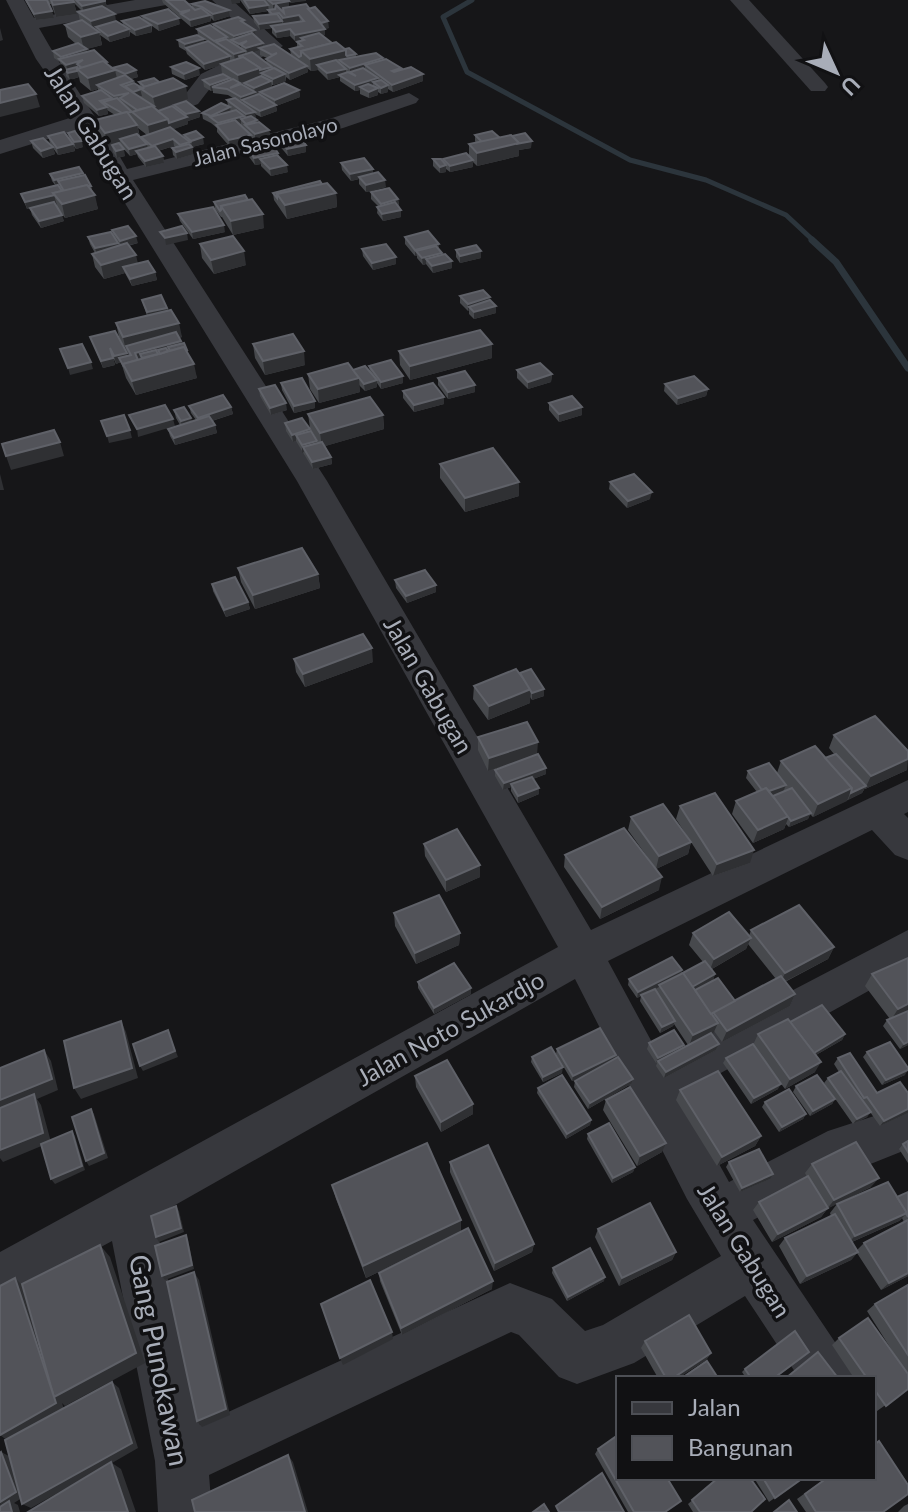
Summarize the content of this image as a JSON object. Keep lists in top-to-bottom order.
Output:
{
  "streets": {
    "street": [
      "Jalan Gabugan",
      "Jalan Sasonolayo",
      "Jalan Noto Sukardjo",
      "Gang Punokawan"
    ]
  },
  "crossings": [
    ["Jalan Gabugan", "Jalan Sasonolayo"],
    ["Jalan Gabugan", "Jalan Noto Sukardjo"],
    ["Jalan Noto Sukardjo", "Gang Punokawan"]
  ],
  "legend": ["Jalan", "Bangunan"],
  "north": "bottom right"
}
